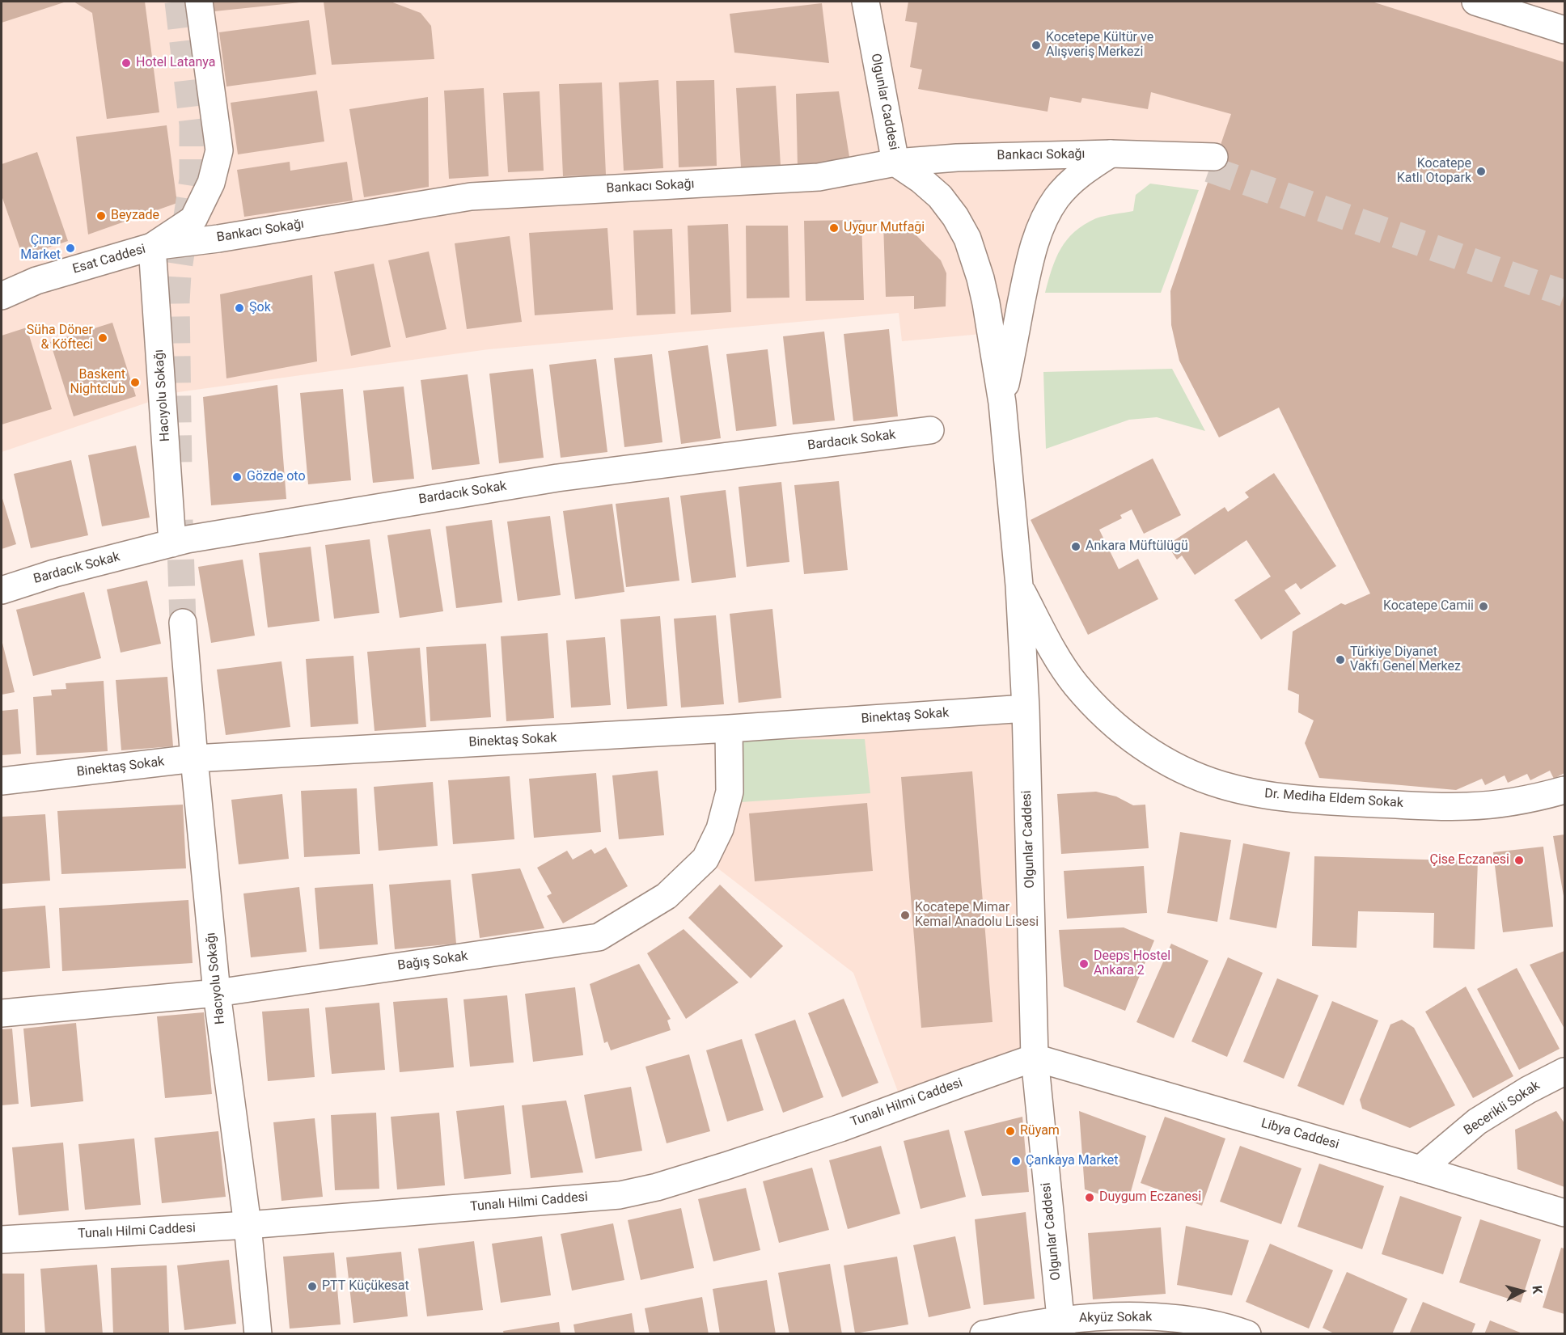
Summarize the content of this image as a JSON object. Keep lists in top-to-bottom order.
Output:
{
  "streets": {
    "street": [
      "Olgunlar Caddesi",
      "Bankacı Sokağı",
      "Esat Caddesi",
      "Hacıyolu Sokağı",
      "Bardacık Sokak",
      "Binektaş Sokak",
      "Dr. Mediha Eldem Sokak",
      "Bağış Sokak",
      "Tunalı Hilmi Caddesi",
      "Becerikli Sokak",
      "Libya Caddesi",
      "Akyüz Sokak"
    ]
  },
  "crossings": [
    ["Olgunlar Caddesi", "Bankacı Sokağı"],
    ["Olgunlar Caddesi", "Binektaş Sokak"],
    ["Olgunlar Caddesi", "Dr. Mediha Eldem Sokak"],
    ["Olgunlar Caddesi", "Tunalı Hilmi Caddesi"],
    ["Olgunlar Caddesi", "Libya Caddesi"],
    ["Olgunlar Caddesi", "Akyüz Sokak"],
    ["Bankacı Sokağı", "Esat Caddesi"],
    ["Bankacı Sokağı", "Hacıyolu Sokağı"],
    ["Esat Caddesi", "Hacıyolu Sokağı"],
    ["Hacıyolu Sokağı", "Bardacık Sokak"],
    ["Hacıyolu Sokağı", "Binektaş Sokak"],
    ["Hacıyolu Sokağı", "Bağış Sokak"],
    ["Hacıyolu Sokağı", "Tunalı Hilmi Caddesi"],
    ["Binektaş Sokak", "Bağış Sokak"],
    ["Tunalı Hilmi Caddesi", "Libya Caddesi"],
    ["Becerikli Sokak", "Libya Caddesi"]
  ],
  "places": [
    "Kocetepe Kültür ve Alışveriş Merkezi",
    "Hotel Latanya",
    "Kocatepe Katlı Otopark",
    "Beyzade",
    "Uygur Mutfaği",
    "Çınar Market",
    "Şok",
    "Süha Döner & Köfteci",
    "Baskent Nightclub",
    "Gözde oto",
    "Ankara Müftülügü",
    "Kocatepe Camii",
    "Türkiye Diyanet Vakfı Genel Merkez",
    "Çise Eczanesi",
    "Kocatepe Mimar Kemal Anadolu Lisesi",
    "Deeps Hostel Ankara 2",
    "Rüyam",
    "Çankaya Market",
    "Duygum Eczanesi",
    "PTT Küçükesat"
  ],
  "north": "right"
}
